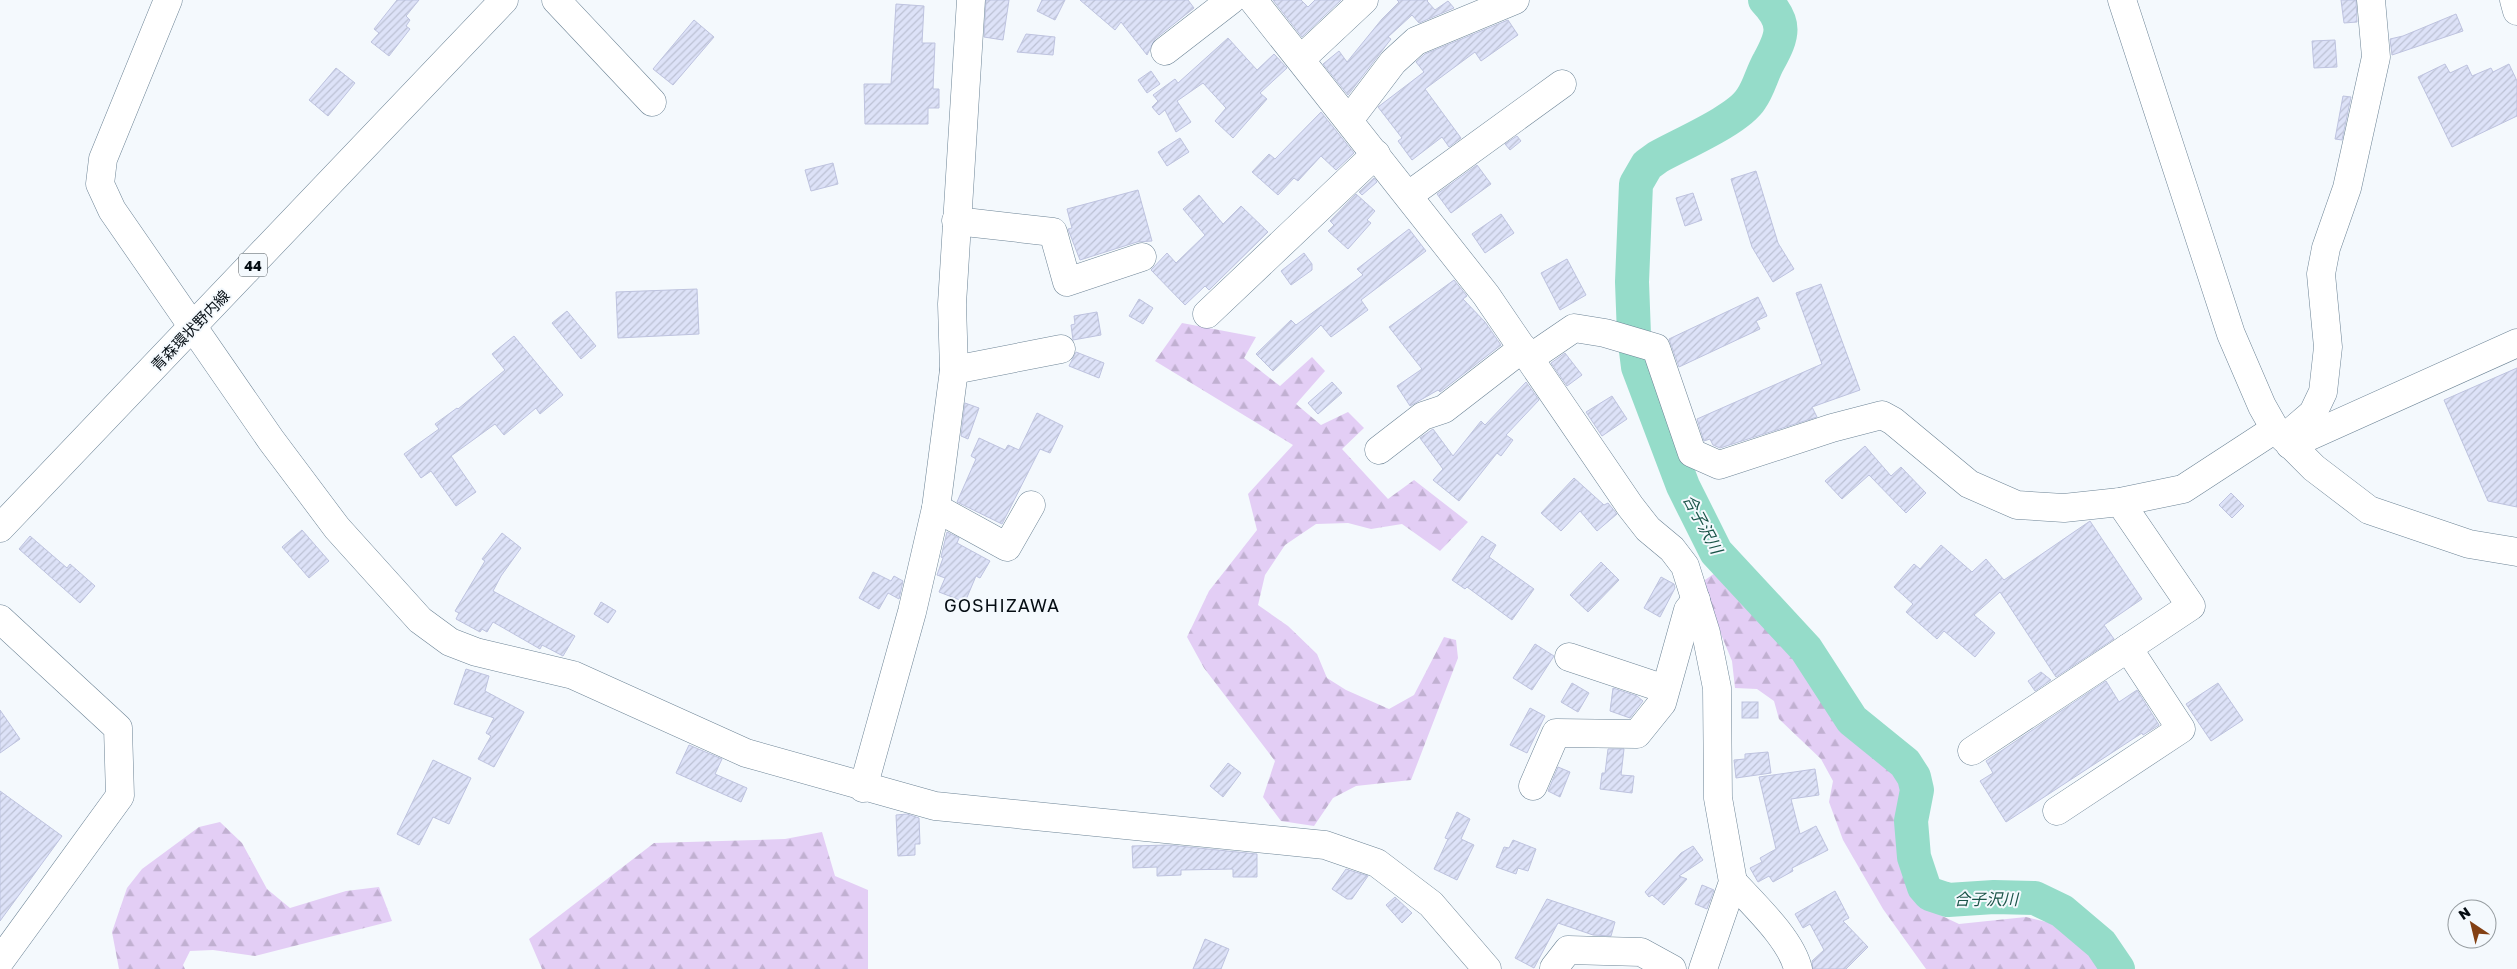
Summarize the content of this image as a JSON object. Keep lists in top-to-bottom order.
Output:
{
  "streets": {
    "street": ["44", "青森環状野内線"]
  },
  "districts": ["GOSHIZAWA"],
  "water": ["合子沢川"],
  "north": "top left"
}
